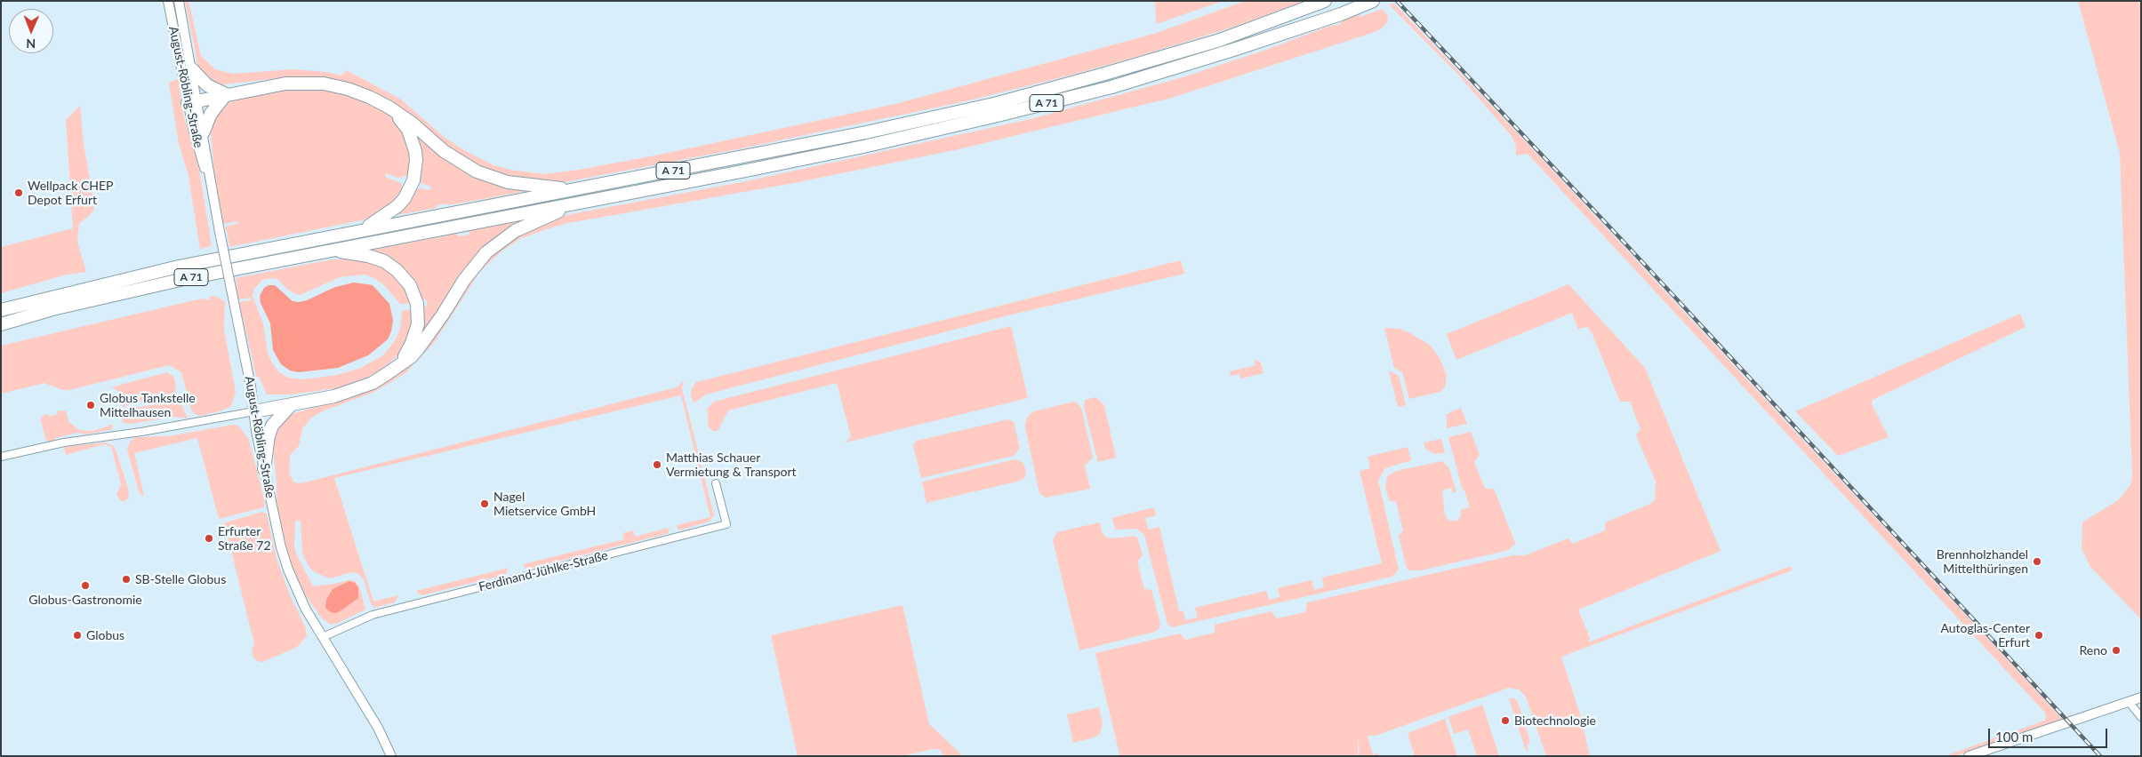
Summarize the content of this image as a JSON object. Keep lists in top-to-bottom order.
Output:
{
  "streets": {
    "highway": ["A 71"],
    "street": ["August-Röbling-Straße", "Ferdinand-Jühlke-Straße"]
  },
  "crossings": [
    ["August-Röbling-Straße", "Ferdinand-Jühlke-Straße"]
  ],
  "places": [
    "Wellpack CHEP Depot Erfurt",
    "Globus Tankstelle Mittelhausen",
    "Matthias Schauer Vermietung & Transport",
    "Nagel Mietservice GmbH",
    "Erfurter Straße 72",
    "Brennholzhandel Mittelthüringen",
    "SB-Stelle Globus",
    "Globus-Gastronomie",
    "Globus",
    "Autoglas-Center Erfurt",
    "Reno",
    "Biotechnologie"
  ],
  "scale_bar": "100 m",
  "north": "bottom"
}
